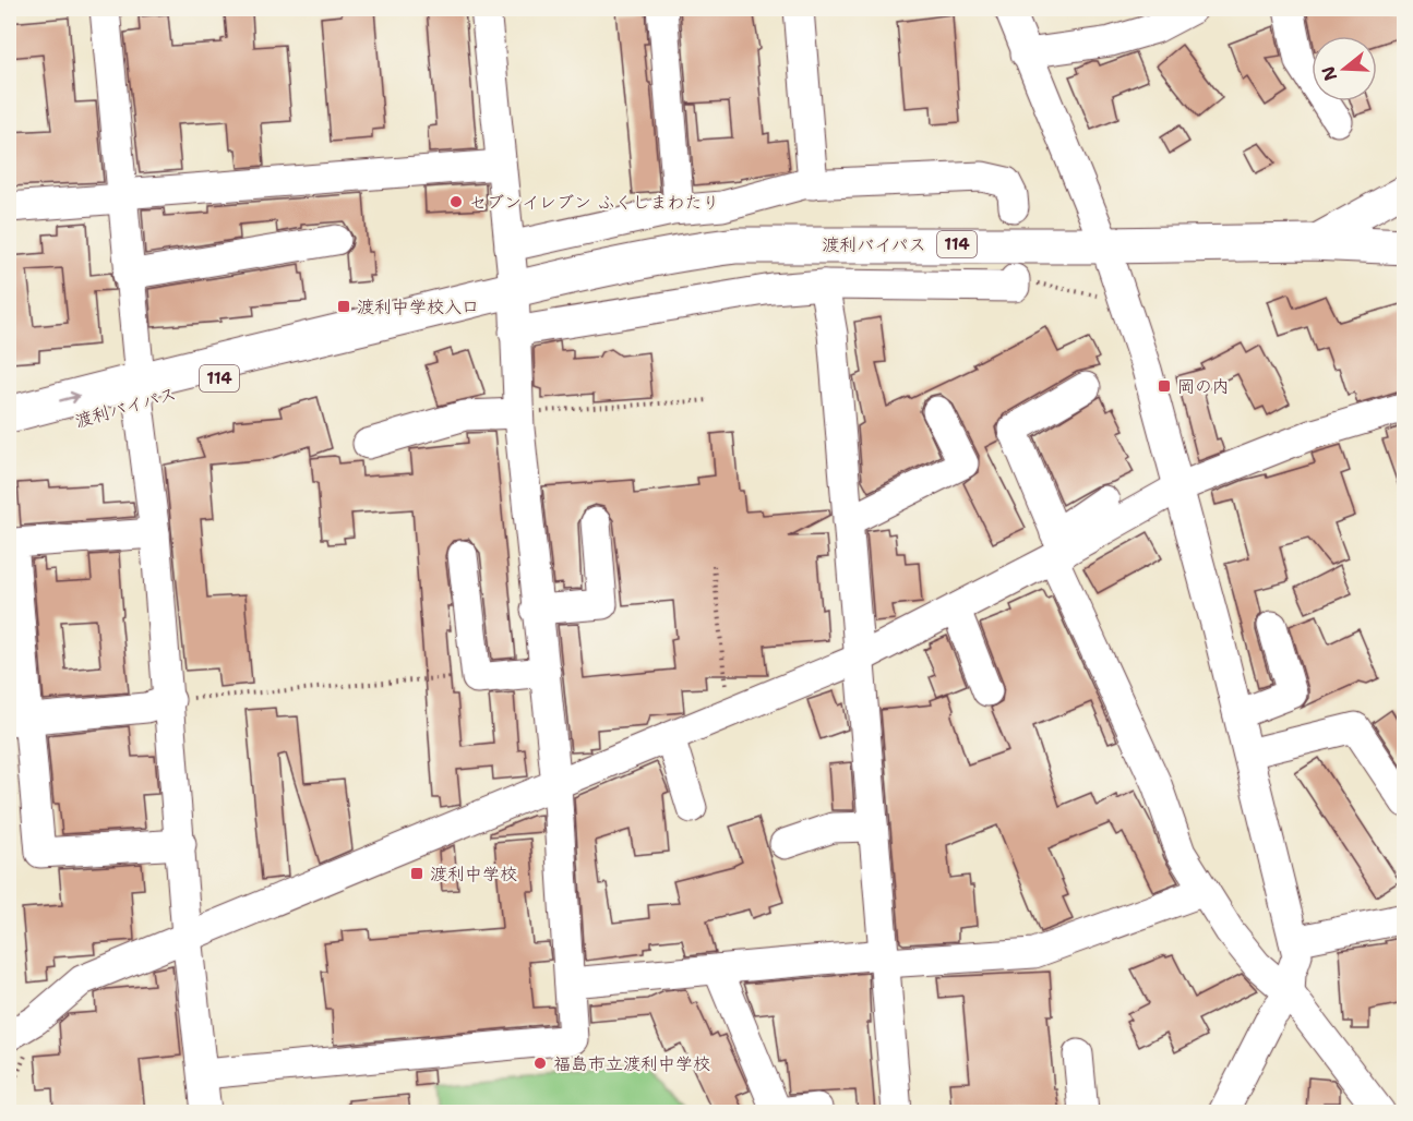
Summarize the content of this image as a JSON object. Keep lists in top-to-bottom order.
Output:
{
  "streets": {
    "highway": ["渡利バイパス", "114"]
  },
  "places": {
    "other": ["セブンイレブン ふくしまわたり", "福島市立渡利中学校"],
    "transit": ["渡利中学校入口", "岡の内", "渡利中学校"]
  },
  "north": "left"
}
